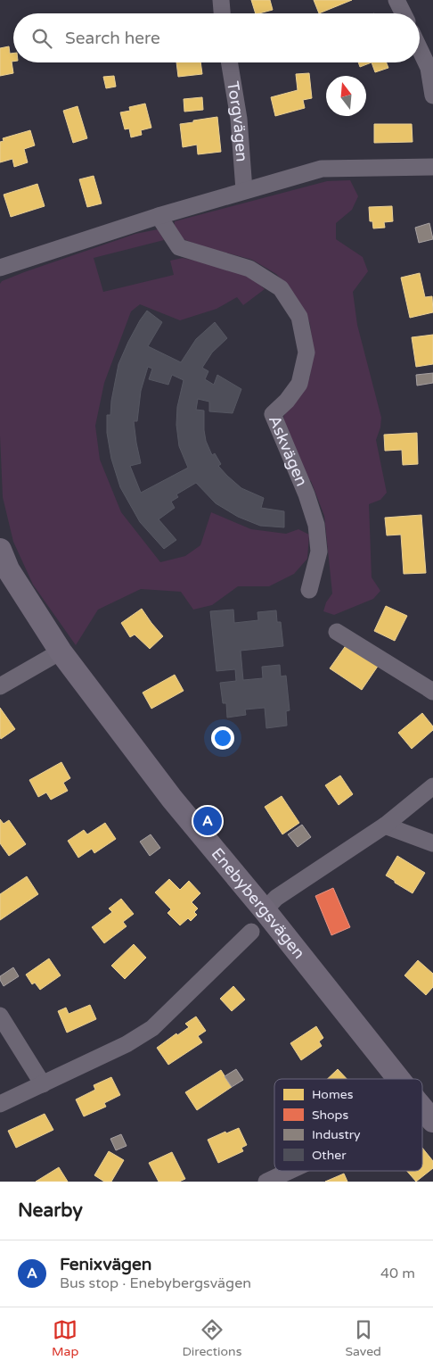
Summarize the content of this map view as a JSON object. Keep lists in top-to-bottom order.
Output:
{
  "streets": {
    "main road": ["Enebybergsvägen"],
    "street": ["Torgvägen", "Askvägen"]
  },
  "legend": [
    "Homes",
    "Shops",
    "Industry",
    "Other"
  ],
  "north": "top",
  "page": {
    "search": "Search here",
    "pins": "A",
    "heading": "Nearby",
    "list": [
      {
        "mark": "A",
        "name": "Fenixvägen",
        "note": "Bus stop · Enebybergsvägen",
        "value": "40 m"
      }
    ],
    "nav": ["Map", "Directions", "Saved"]
  }
}
